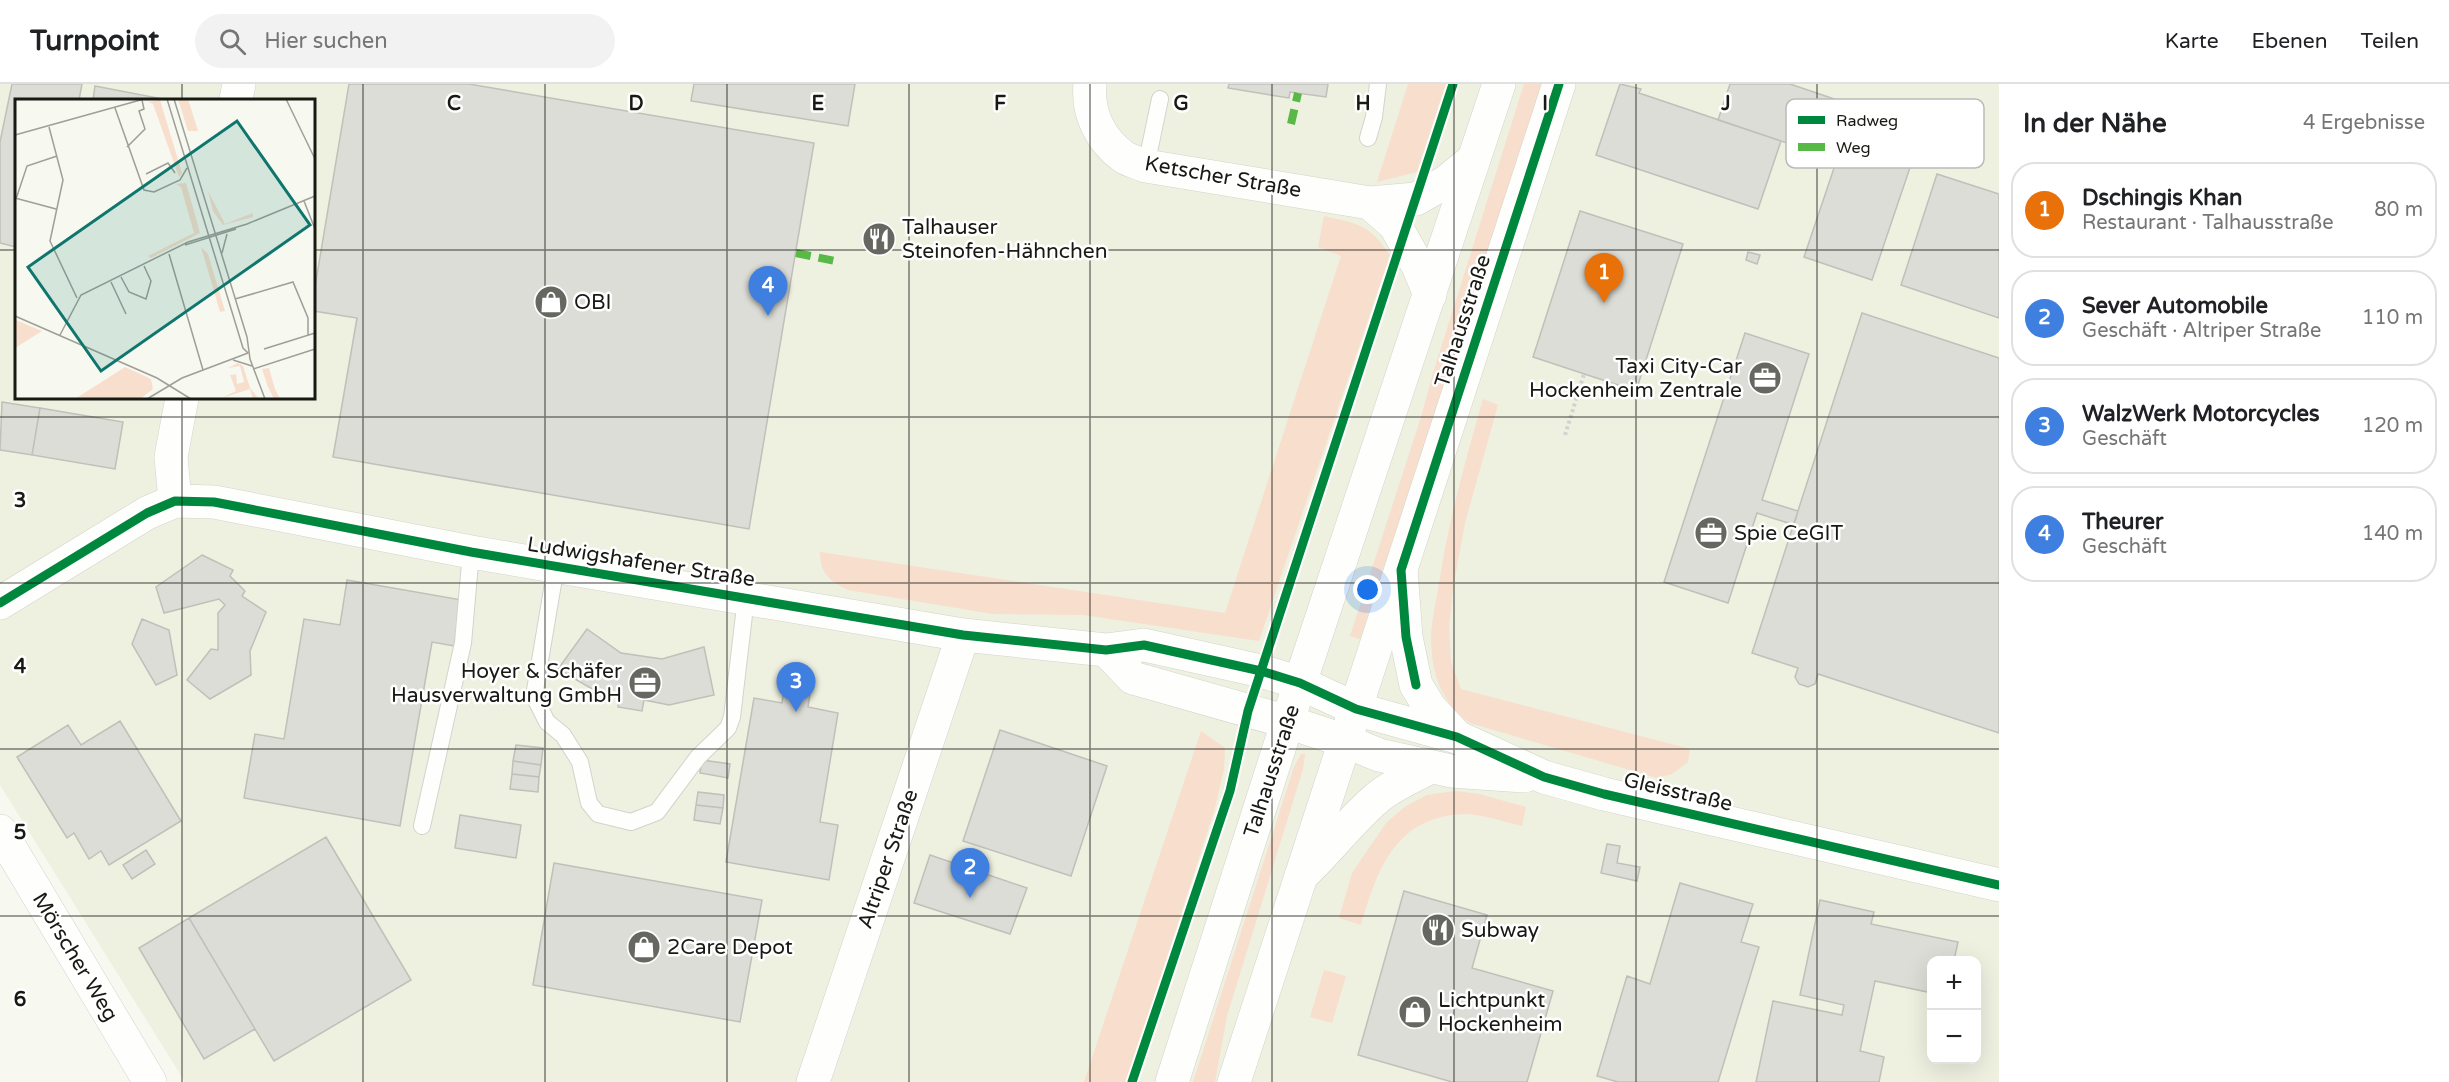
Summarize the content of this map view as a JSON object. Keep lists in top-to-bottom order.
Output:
{
  "streets": {
    "street": [
      "Ketscher Straße",
      "Talhausstraße",
      "Ludwigshafener Straße",
      "Gleisstraße",
      "Altriper Straße",
      "Mörscher Weg"
    ]
  },
  "crossings": [
    ["Ketscher Straße", "Talhausstraße"],
    ["Talhausstraße", "Ludwigshafener Straße"],
    ["Talhausstraße", "Gleisstraße"],
    ["Ludwigshafener Straße", "Gleisstraße"],
    ["Ludwigshafener Straße", "Altriper Straße"]
  ],
  "places": {
    "restaurant": ["Talhauser Steinofen-Hähnchen", "Subway"],
    "shop": ["OBI", "2Care Depot", "Lichtpunkt Hockenheim"],
    "office": ["Taxi City-Car Hockenheim Zentrale", "Spie CeGIT", "Hoyer & Schäfer Hausverwaltung GmbH"]
  },
  "legend": ["Radweg", "Weg"],
  "page": {
    "header": "Turnpoint",
    "search": "Hier suchen",
    "nav": ["Karte", "Ebenen", "Teilen"],
    "heading": ["In der Nähe", "4 Ergebnisse"],
    "list": [
      {
        "mark": "1",
        "name": "Dschingis Khan",
        "note": "Restaurant · Talhausstraße",
        "value": "80 m"
      },
      {
        "mark": "2",
        "name": "Sever Automobile",
        "note": "Geschäft · Altriper Straße",
        "value": "110 m"
      },
      {
        "mark": "3",
        "name": "WalzWerk Motorcycles",
        "note": "Geschäft",
        "value": "120 m"
      },
      {
        "mark": "4",
        "name": "Theurer",
        "note": "Geschäft",
        "value": "140 m"
      }
    ],
    "pins": [
      "1",
      "4",
      "3",
      "2"
    ],
    "map_buttons": ["+", "−"]
  },
  "grid": {
    "columns": [
      "C",
      "D",
      "E",
      "F",
      "G",
      "H",
      "I",
      "J"
    ],
    "rows": [
      "3",
      "4",
      "5",
      "6"
    ]
  }
}
